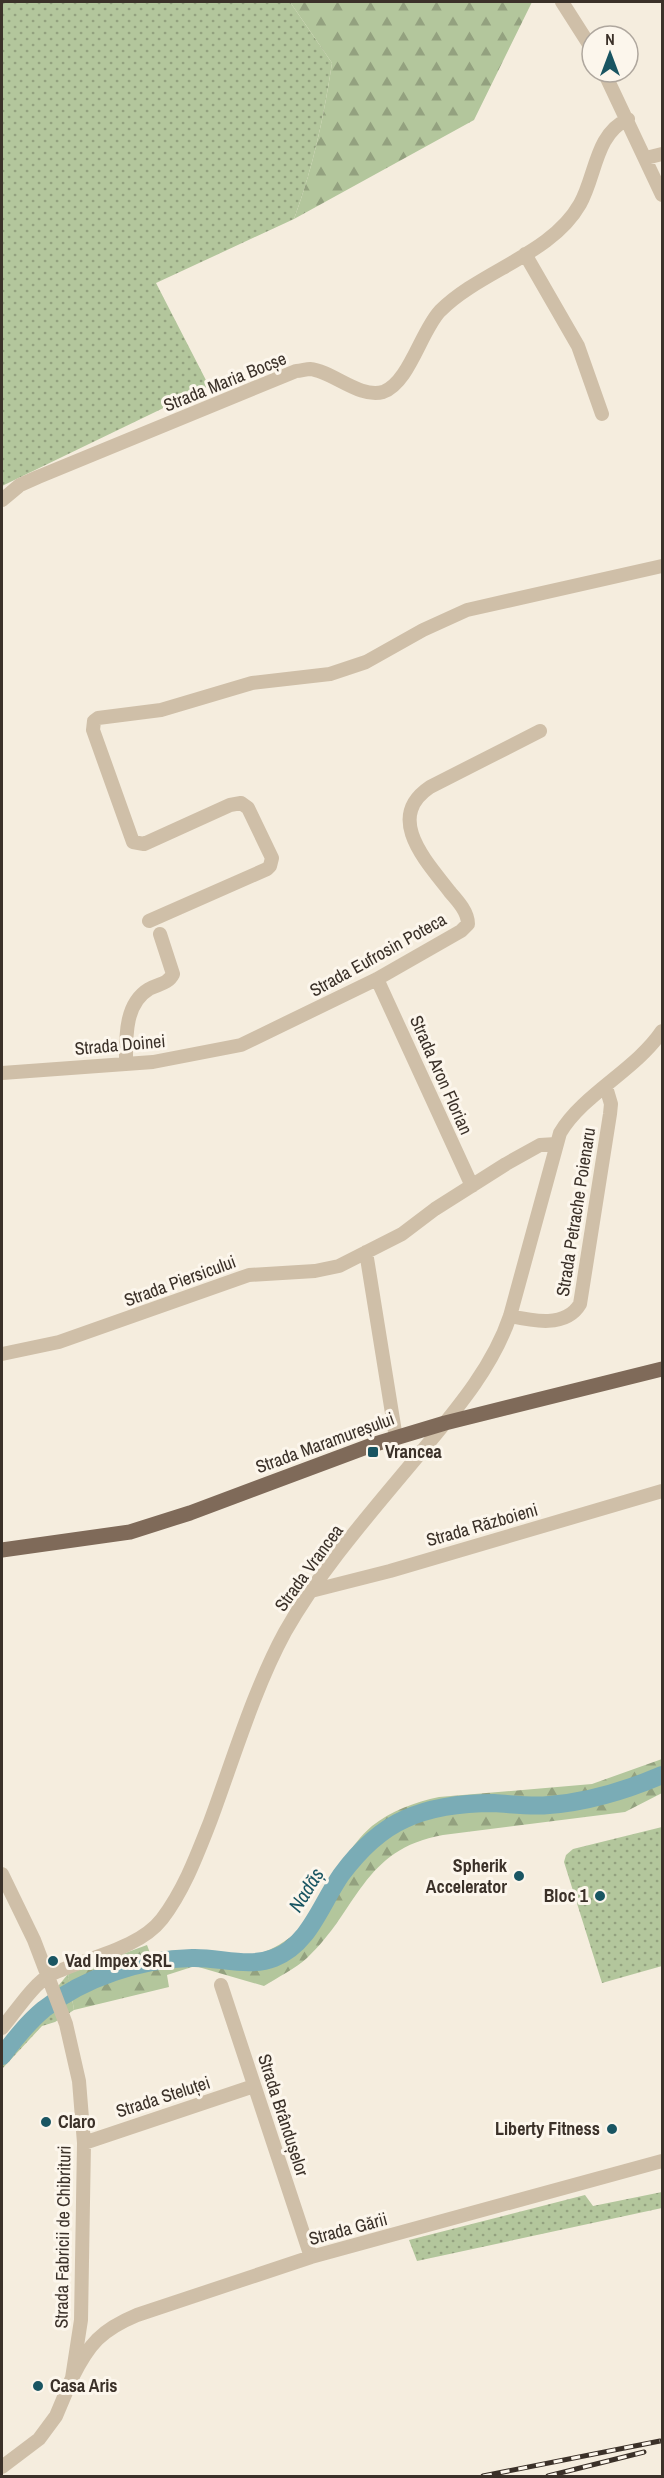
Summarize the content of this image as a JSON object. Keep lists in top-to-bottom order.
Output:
{
  "streets": {
    "main road": ["Strada Maramureșului"],
    "street": [
      "Strada Maria Bocșe",
      "Strada Eufrosin Poteca",
      "Strada Doinei",
      "Strada Aron Florian",
      "Strada Petrache Poienaru",
      "Strada Piersicului",
      "Strada Războieni",
      "Strada Vrancea",
      "Strada Steluței",
      "Strada Brândușelor",
      "Strada Gării",
      "Strada Fabricii de Chibrituri"
    ]
  },
  "crossings": [
    ["Strada Eufrosin Poteca", "Strada Doinei"],
    ["Strada Eufrosin Poteca", "Strada Aron Florian"],
    ["Strada Aron Florian", "Strada Piersicului"],
    ["Strada Maramureșului", "Strada Vrancea"],
    ["Strada Războieni", "Strada Vrancea"],
    ["Strada Vrancea", "Strada Fabricii de Chibrituri"],
    ["Strada Steluței", "Strada Brândușelor"],
    ["Strada Steluței", "Strada Fabricii de Chibrituri"],
    ["Strada Brândușelor", "Strada Gării"],
    ["Strada Gării", "Strada Fabricii de Chibrituri"]
  ],
  "water": ["Nadăș"],
  "places": {
    "transit": ["Vrancea"],
    "other": [
      "Spherik Accelerator",
      "Bloc 1",
      "Vad Impex SRL",
      "Claro",
      "Liberty Fitness",
      "Casa Aris"
    ]
  },
  "north": "top"
}
